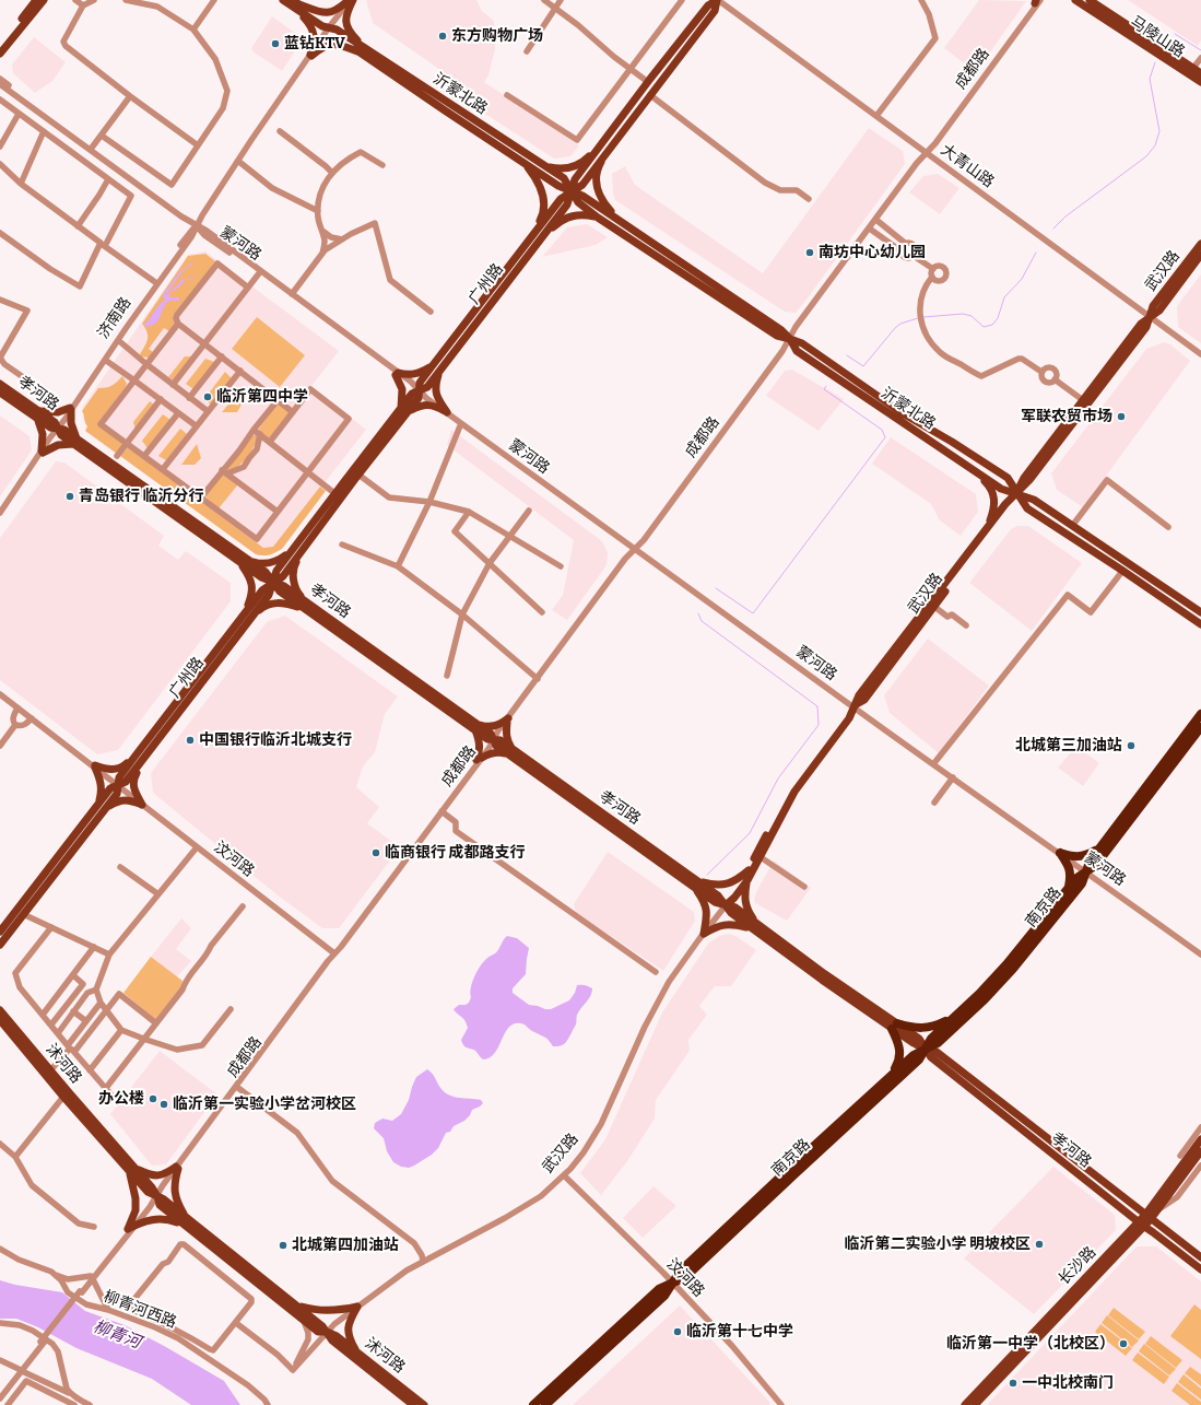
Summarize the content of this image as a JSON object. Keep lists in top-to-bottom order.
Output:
{
  "streets": {
    "highway": ["南京路"],
    "main road": [
      "马陵山路",
      "沂蒙北路",
      "武汉路",
      "广州路",
      "孝河路",
      "沭河路",
      "长沙路"
    ],
    "street": [
      "成都路",
      "大青山路",
      "蒙河路",
      "济南路",
      "汶河路",
      "柳青河西路"
    ]
  },
  "crossings": [
    ["成都路", "沂蒙北路"],
    ["成都路", "大青山路"],
    ["成都路", "蒙河路"],
    ["成都路", "孝河路"],
    ["成都路", "汶河路"],
    ["成都路", "沭河路"],
    ["沂蒙北路", "武汉路"],
    ["沂蒙北路", "广州路"],
    ["沂蒙北路", "济南路"],
    ["大青山路", "武汉路"],
    ["大青山路", "广州路"],
    ["蒙河路", "武汉路"],
    ["蒙河路", "广州路"],
    ["蒙河路", "济南路"],
    ["蒙河路", "南京路"],
    ["武汉路", "孝河路"],
    ["武汉路", "汶河路"],
    ["武汉路", "沭河路"],
    ["广州路", "孝河路"],
    ["广州路", "汶河路"],
    ["济南路", "孝河路"],
    ["孝河路", "南京路"],
    ["孝河路", "长沙路"],
    ["汶河路", "南京路"]
  ],
  "water": ["柳青河"],
  "places": [
    "东方购物广场",
    "蓝钻KTV",
    "南坊中心幼儿园",
    "临沂第四中学",
    "军联农贸市场",
    "青岛银行 临沂分行",
    "中国银行临沂北城支行",
    "北城第三加油站",
    "临商银行 成都路支行",
    "办公楼",
    "临沂第一实验小学岔河校区",
    "临沂第二实验小学 明坡校区",
    "北城第四加油站",
    "临沂第十七中学",
    "临沂第一中学（北校区）",
    "一中北校南门"
  ]
}
